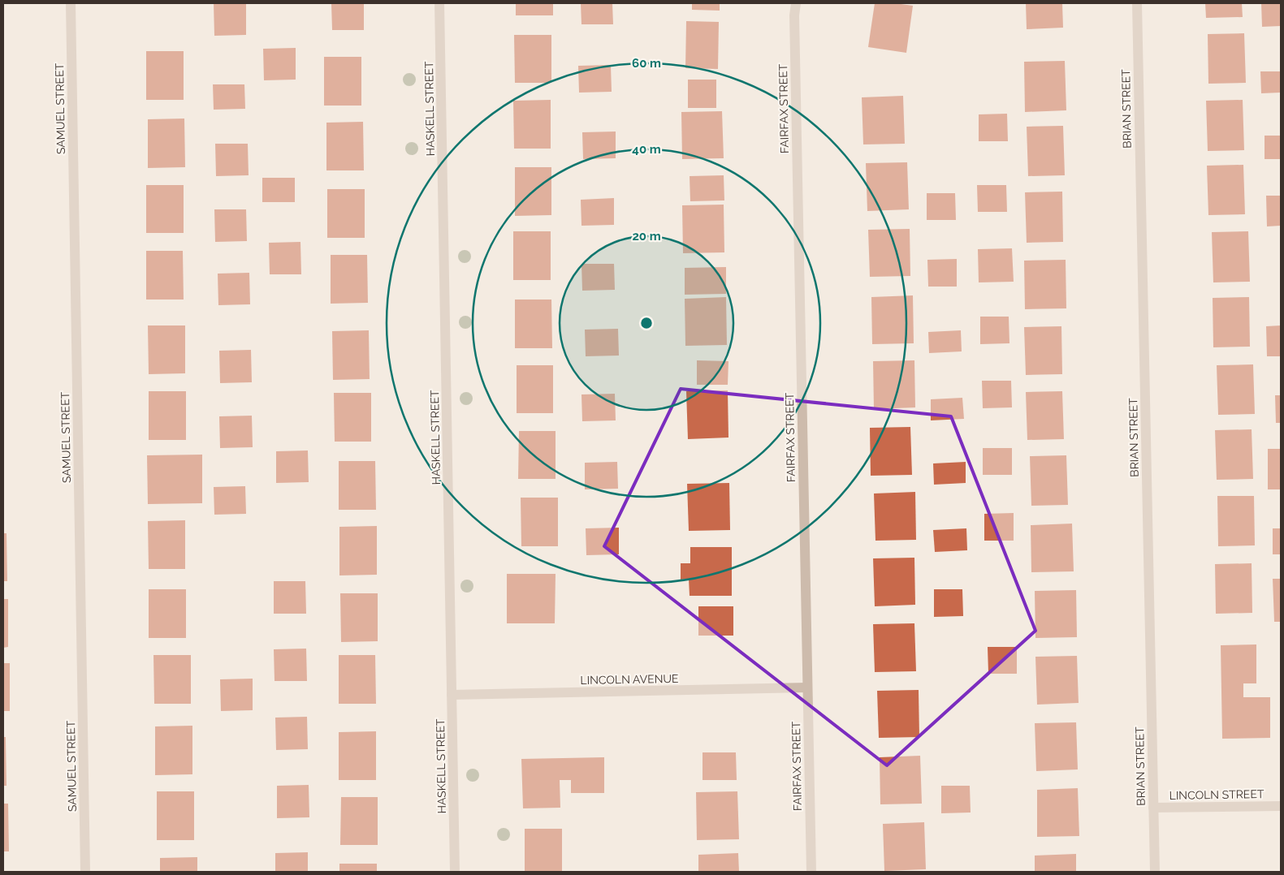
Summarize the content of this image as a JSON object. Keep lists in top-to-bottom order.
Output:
{
  "streets": {
    "street": [
      "SAMUEL STREET",
      "HASKELL STREET",
      "FAIRFAX STREET",
      "BRIAN STREET",
      "LINCOLN AVENUE",
      "LINCOLN STREET"
    ]
  },
  "crossings": [
    ["HASKELL STREET", "LINCOLN AVENUE"],
    ["FAIRFAX STREET", "LINCOLN AVENUE"],
    ["BRIAN STREET", "LINCOLN STREET"]
  ],
  "rings": ["60 m", "40 m", "20 m"]
}
